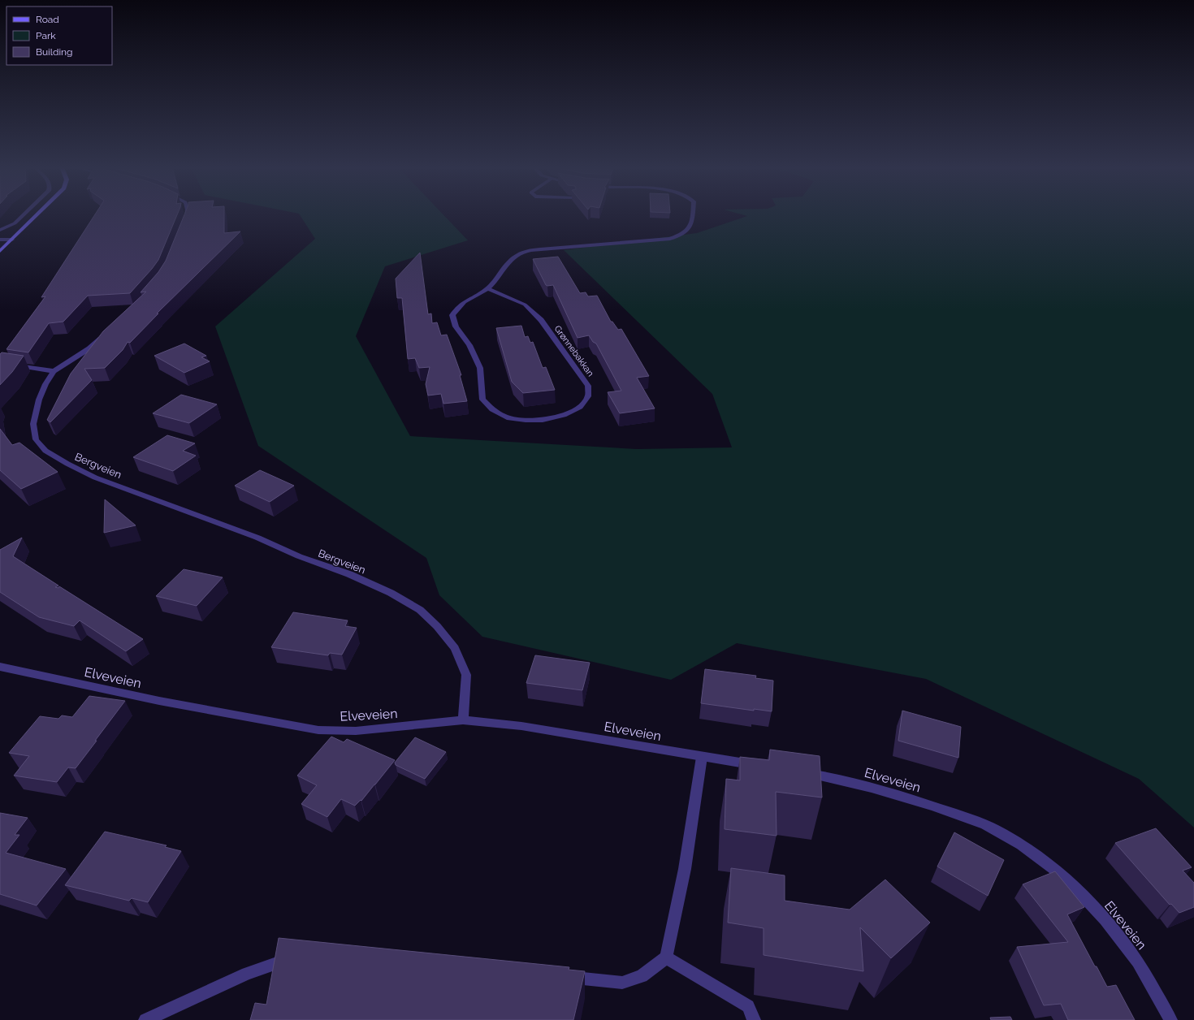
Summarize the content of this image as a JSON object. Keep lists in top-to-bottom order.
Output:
{
  "streets": {
    "street": ["Grønnebakkan", "Bergveien", "Elveveien"]
  },
  "crossings": [
    ["Bergveien", "Elveveien"]
  ],
  "legend": ["Road", "Park", "Building"]
}
